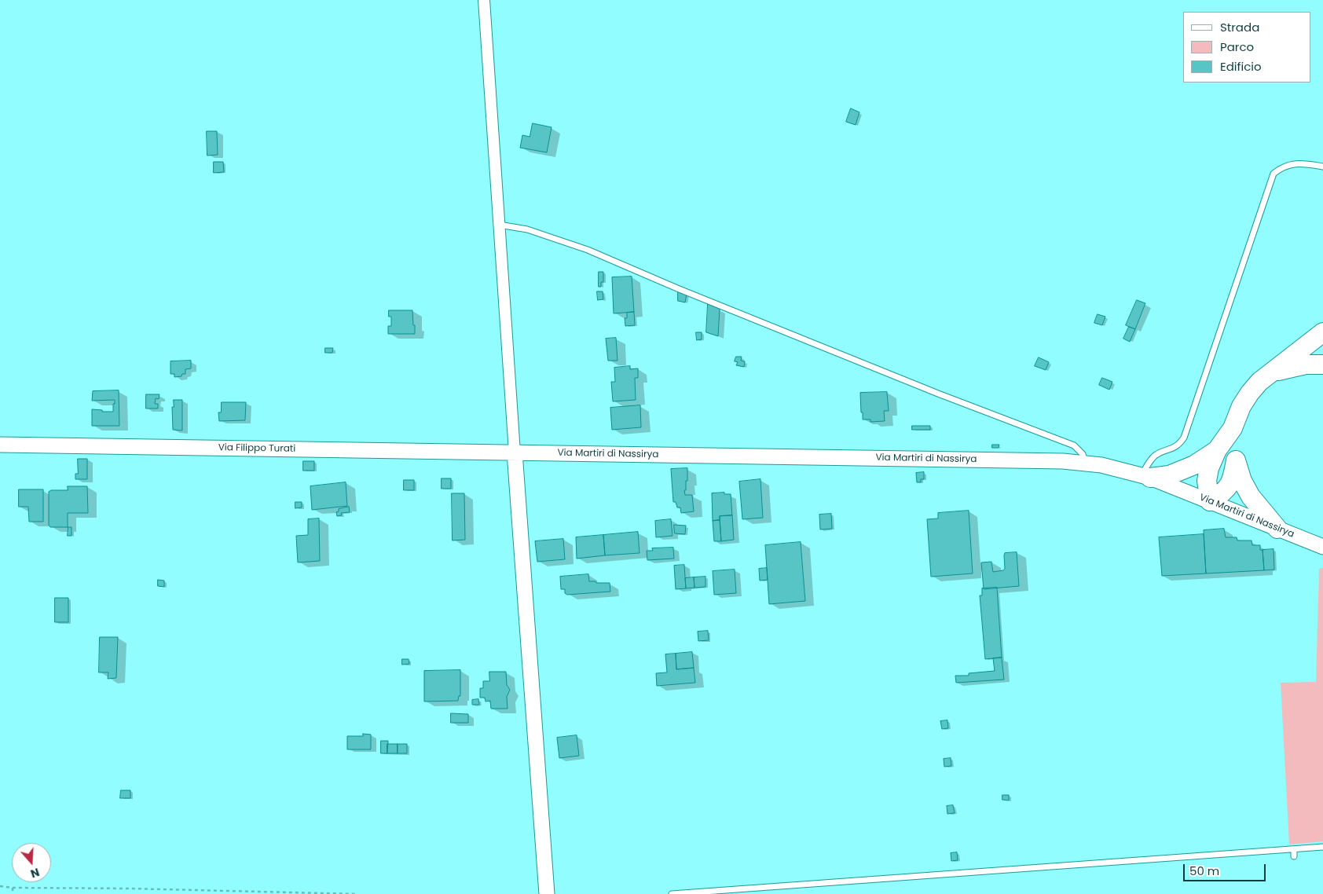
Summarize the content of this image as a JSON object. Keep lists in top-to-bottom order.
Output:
{
  "streets": {
    "street": ["Via Filippo Turati", "Via Martiri di Nassirya"]
  },
  "crossings": [
    ["Via Filippo Turati", "Via Martiri di Nassirya"]
  ],
  "legend": ["Strada", "Parco", "Edificio"],
  "scale_bar": "50 m",
  "north": "bottom"
}
